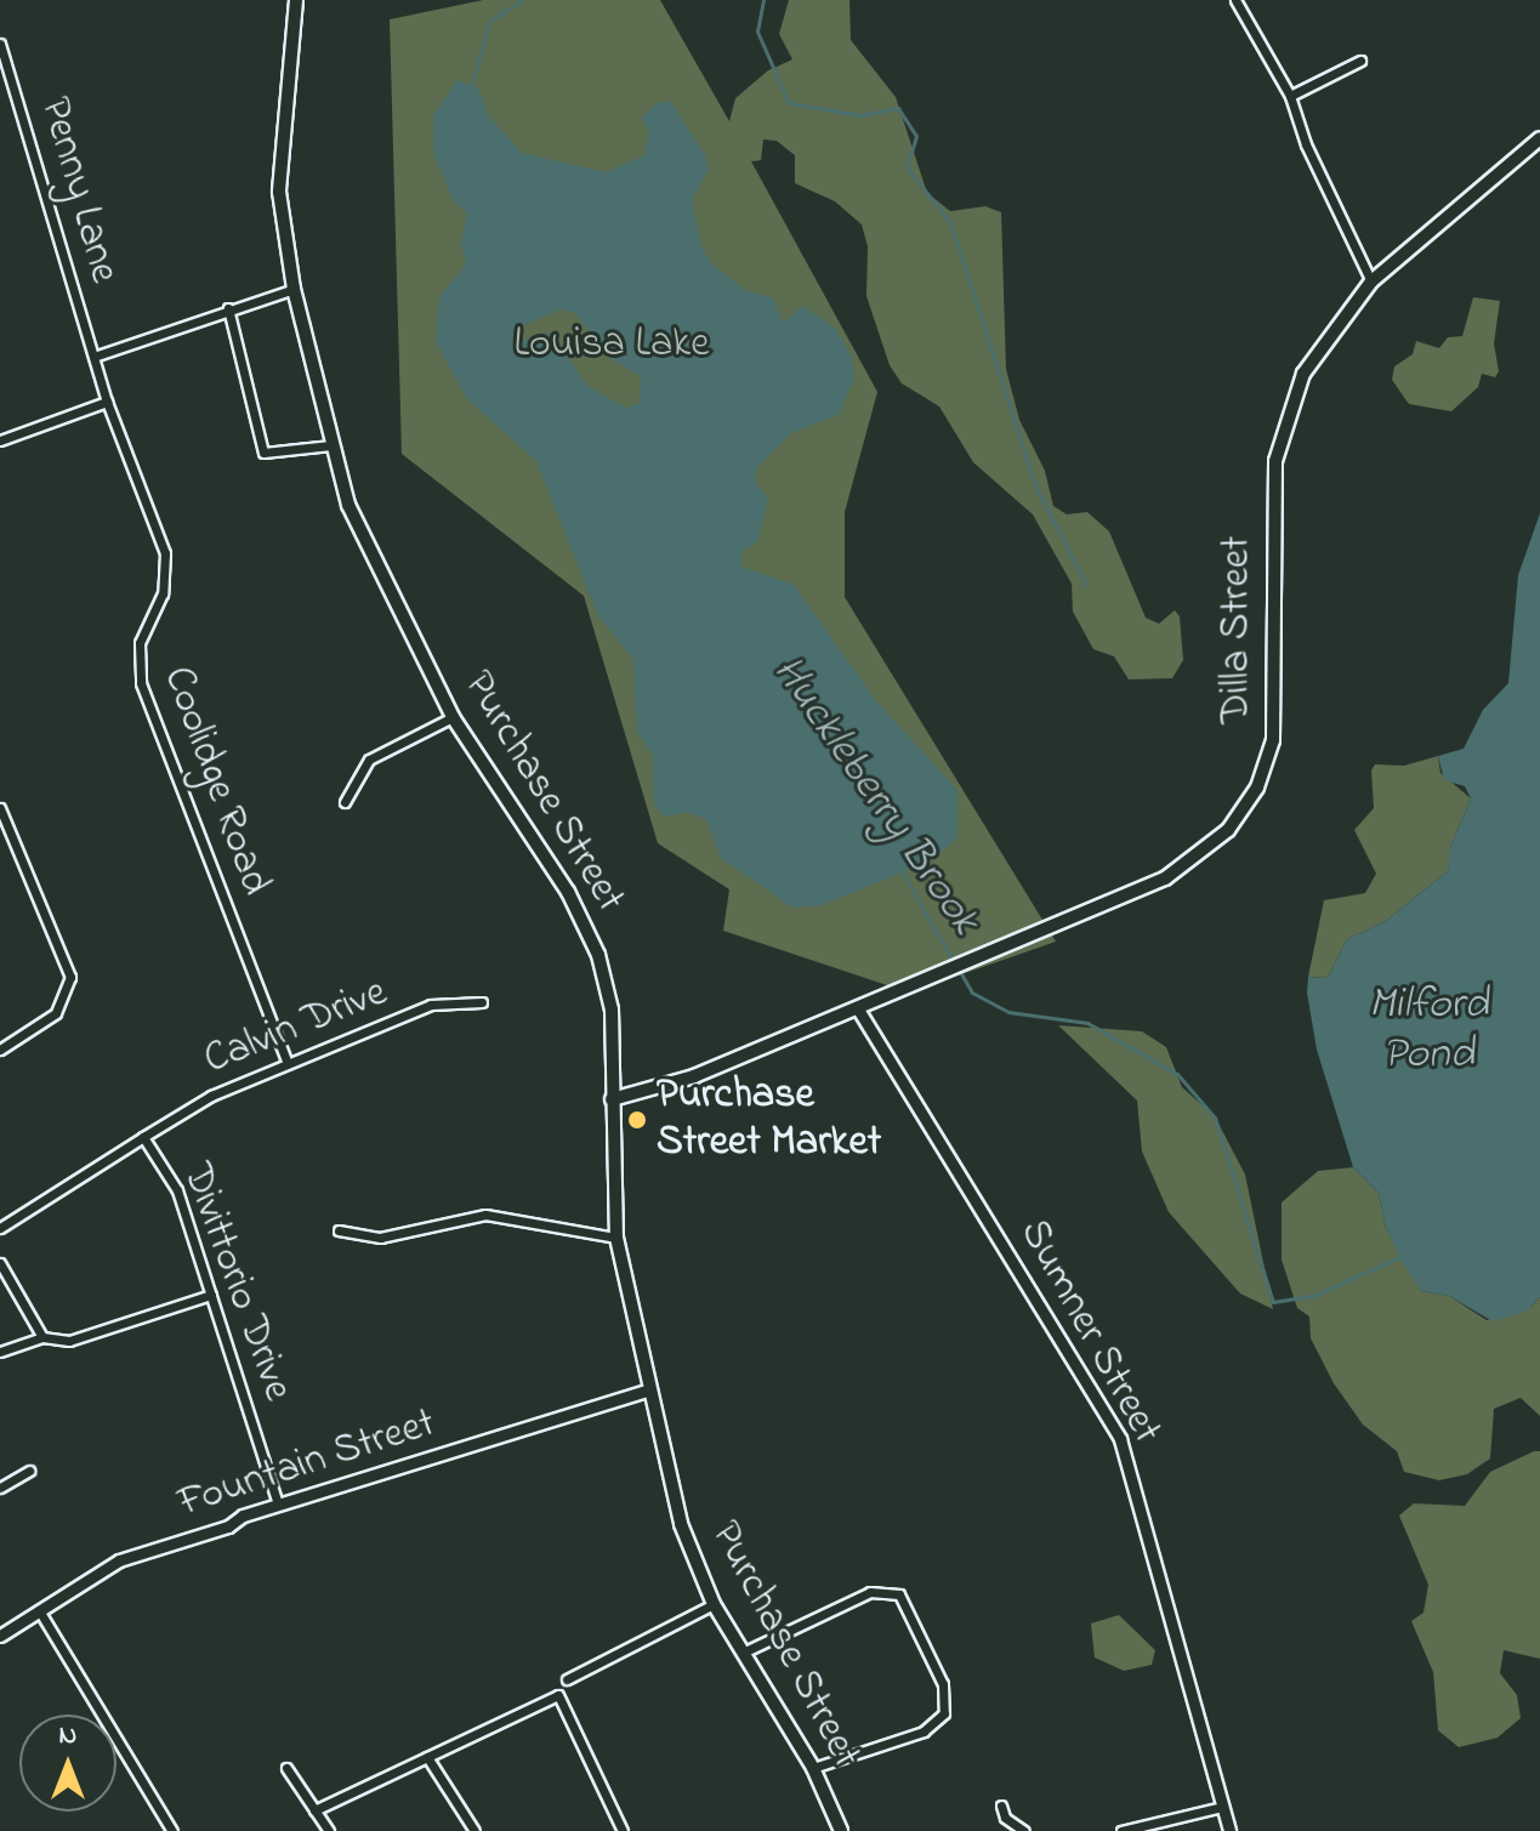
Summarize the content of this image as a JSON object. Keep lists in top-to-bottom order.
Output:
{
  "streets": {
    "main road": ["Dilla Street", "Purchase Street"],
    "street": [
      "Penny Lane",
      "Coolidge Road",
      "Calvin Drive",
      "Divittorio Drive",
      "Sumner Street",
      "Fountain Street"
    ]
  },
  "crossings": [
    ["Penny Lane", "Coolidge Road"],
    ["Dilla Street", "Purchase Street"],
    ["Dilla Street", "Sumner Street"],
    ["Coolidge Road", "Calvin Drive"],
    ["Purchase Street", "Fountain Street"],
    ["Calvin Drive", "Divittorio Drive"],
    ["Divittorio Drive", "Fountain Street"]
  ],
  "water": ["Huckleberry Brook", "Milford Pond"],
  "parks": ["Louisa Lake"],
  "places": ["Purchase Street Market"],
  "north": "top"
}
